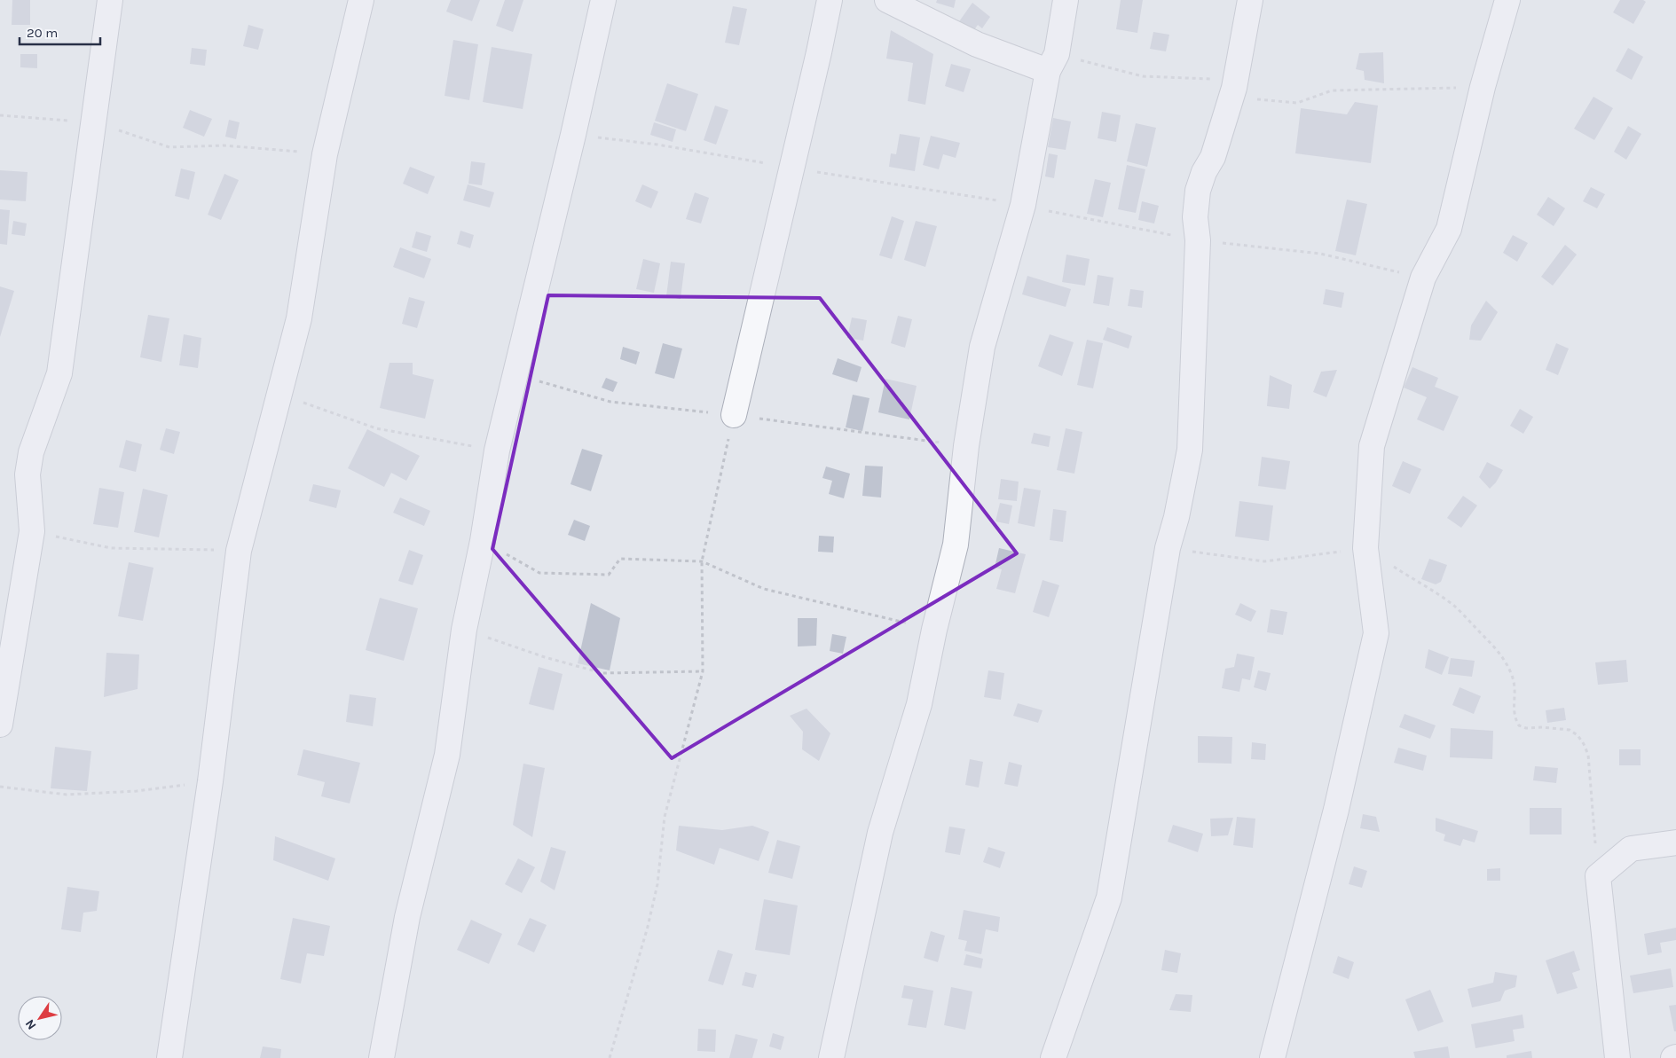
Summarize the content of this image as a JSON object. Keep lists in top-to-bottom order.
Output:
{
  "scale_bar": "20 m",
  "north": "bottom left"
}
